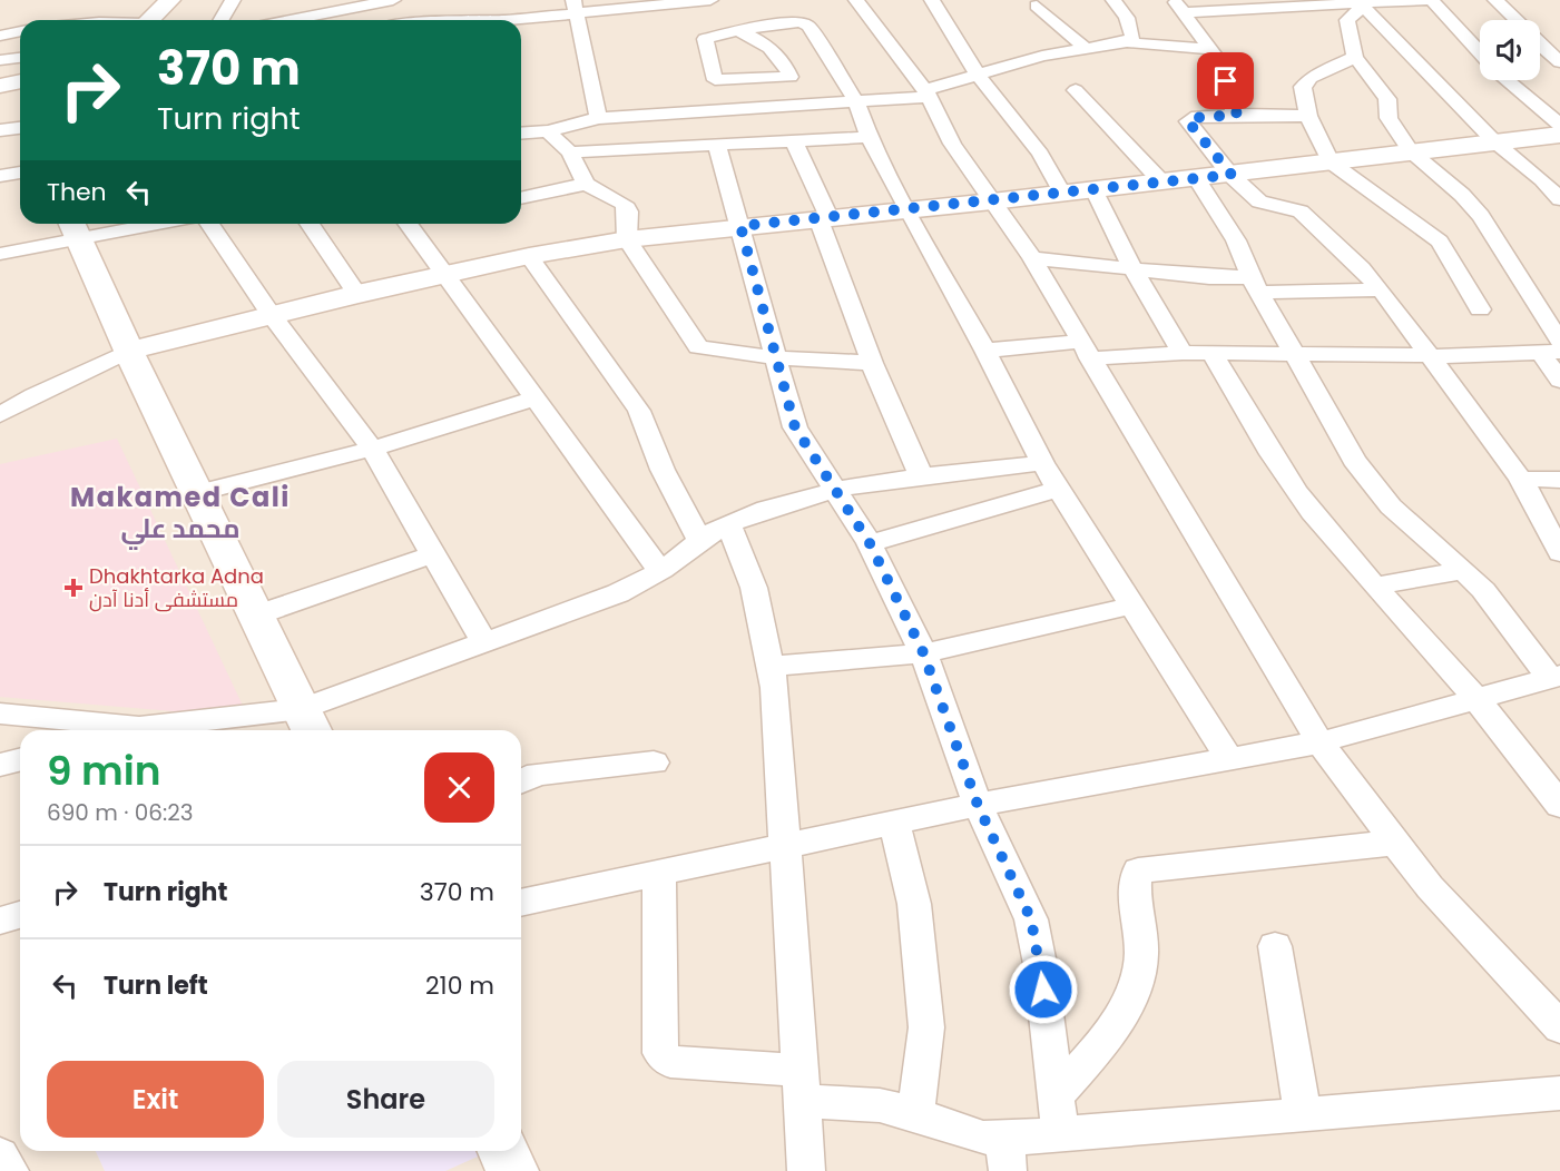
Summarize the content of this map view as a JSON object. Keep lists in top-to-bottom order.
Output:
{
  "districts": ["Makamed Cali محمد علي"],
  "places": {
    "health": ["Dhakhtarka Adna مستشفى أدنا آدن"]
  },
  "page": {
    "turn": ["370 m", "Turn right"],
    "then": "Then",
    "heading": ["9 min", "690 m · 06:23"],
    "list": [
      {
        "name": "Turn right",
        "value": "370 m"
      },
      {
        "name": "Turn left",
        "value": "210 m"
      }
    ],
    "buttons": ["Exit", "Share"]
  }
}
